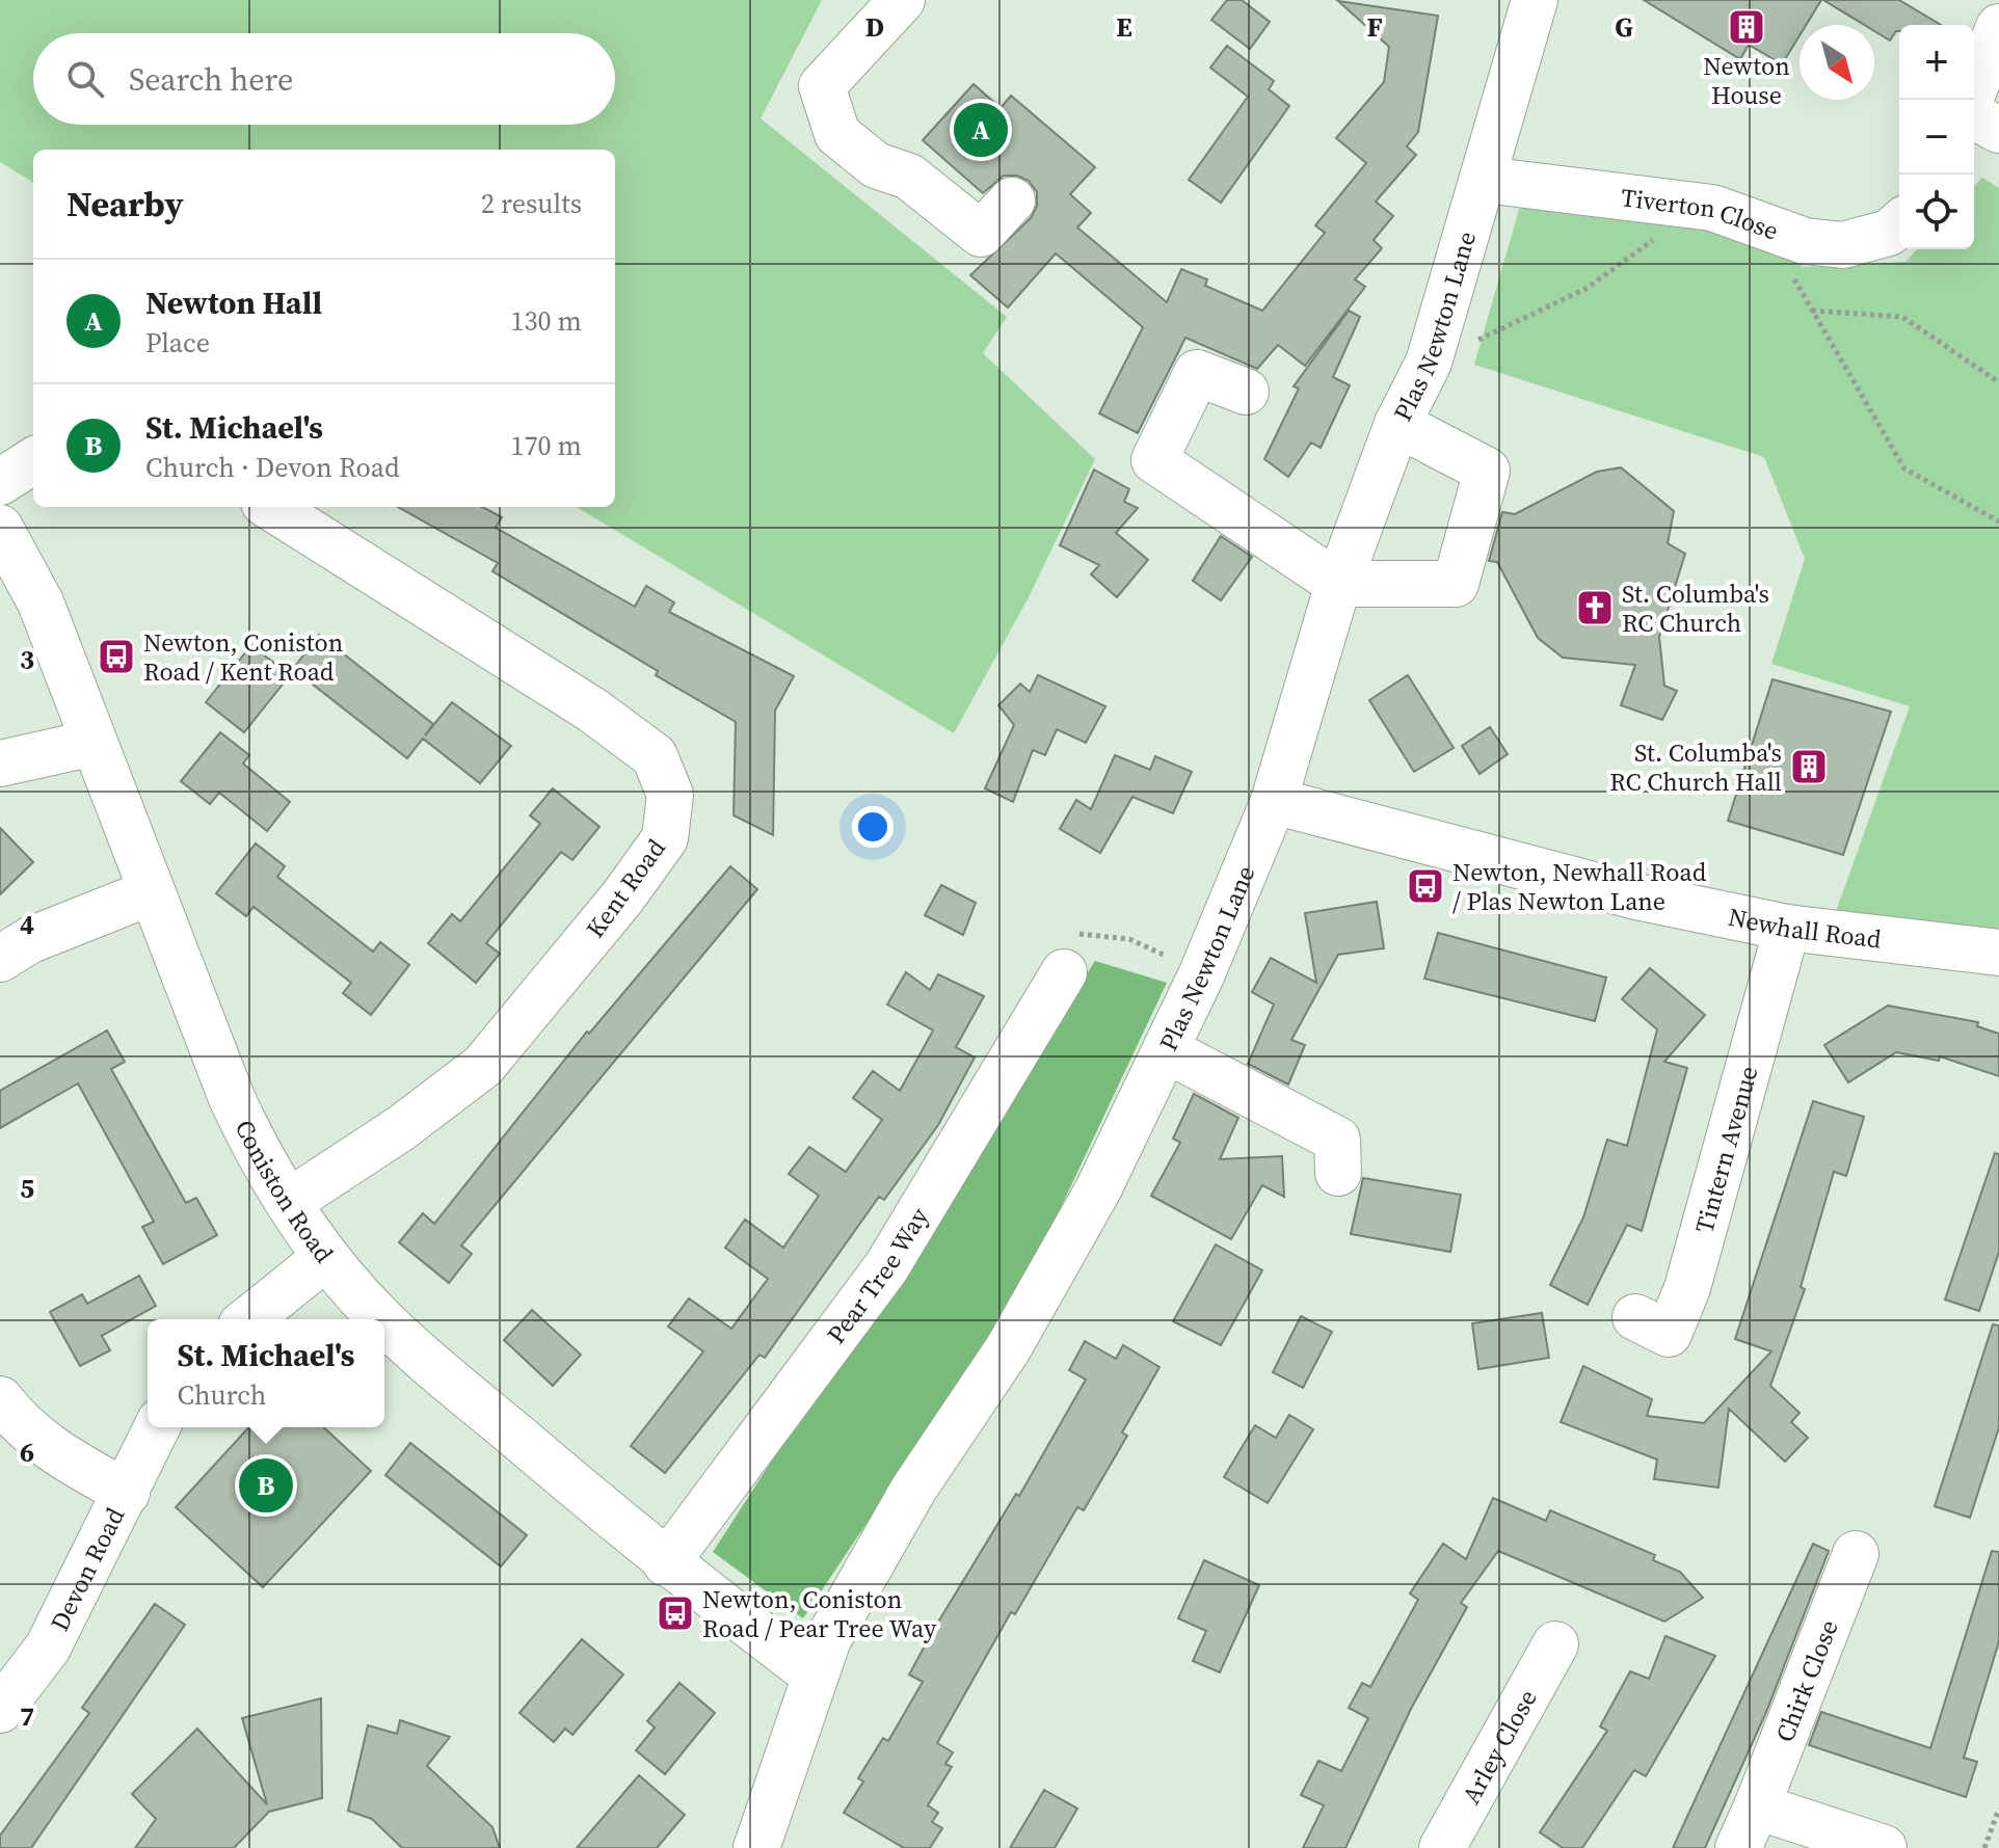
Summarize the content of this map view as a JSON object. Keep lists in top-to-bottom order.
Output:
{
  "streets": {
    "street": [
      "Tiverton Close",
      "Plas Newton Lane",
      "Kent Road",
      "Newhall Road",
      "Tintern Avenue",
      "Coniston Road",
      "Pear Tree Way",
      "Devon Road",
      "Chirk Close",
      "Arley Close"
    ]
  },
  "crossings": [
    ["Tiverton Close", "Plas Newton Lane"],
    ["Plas Newton Lane", "Newhall Road"],
    ["Plas Newton Lane", "Coniston Road"],
    ["Kent Road", "Coniston Road"],
    ["Newhall Road", "Tintern Avenue"],
    ["Coniston Road", "Pear Tree Way"]
  ],
  "places": {
    "building": ["Newton House", "St. Columba's RC Church Hall"],
    "church": ["St. Columba's RC Church"],
    "bus stop": ["Newton, Coniston Road / Kent Road", "Newton, Newhall Road / Plas Newton Lane", "Newton, Coniston Road / Pear Tree Way"]
  },
  "north": "bottom right",
  "page": {
    "map_buttons": ["+", "−"],
    "search": "Search here",
    "pins": ["A", "B"],
    "heading": ["Nearby", "2 results"],
    "list": [
      {
        "mark": "A",
        "name": "Newton Hall",
        "note": "Place",
        "value": "130 m"
      },
      {
        "mark": "B",
        "name": "St. Michael's",
        "note": "Church · Devon Road",
        "value": "170 m"
      }
    ],
    "popup": ["St. Michael's", "Church"]
  },
  "grid": {
    "columns": [
      "D",
      "E",
      "F",
      "G"
    ],
    "rows": [
      "3",
      "4",
      "5",
      "6",
      "7"
    ]
  }
}
